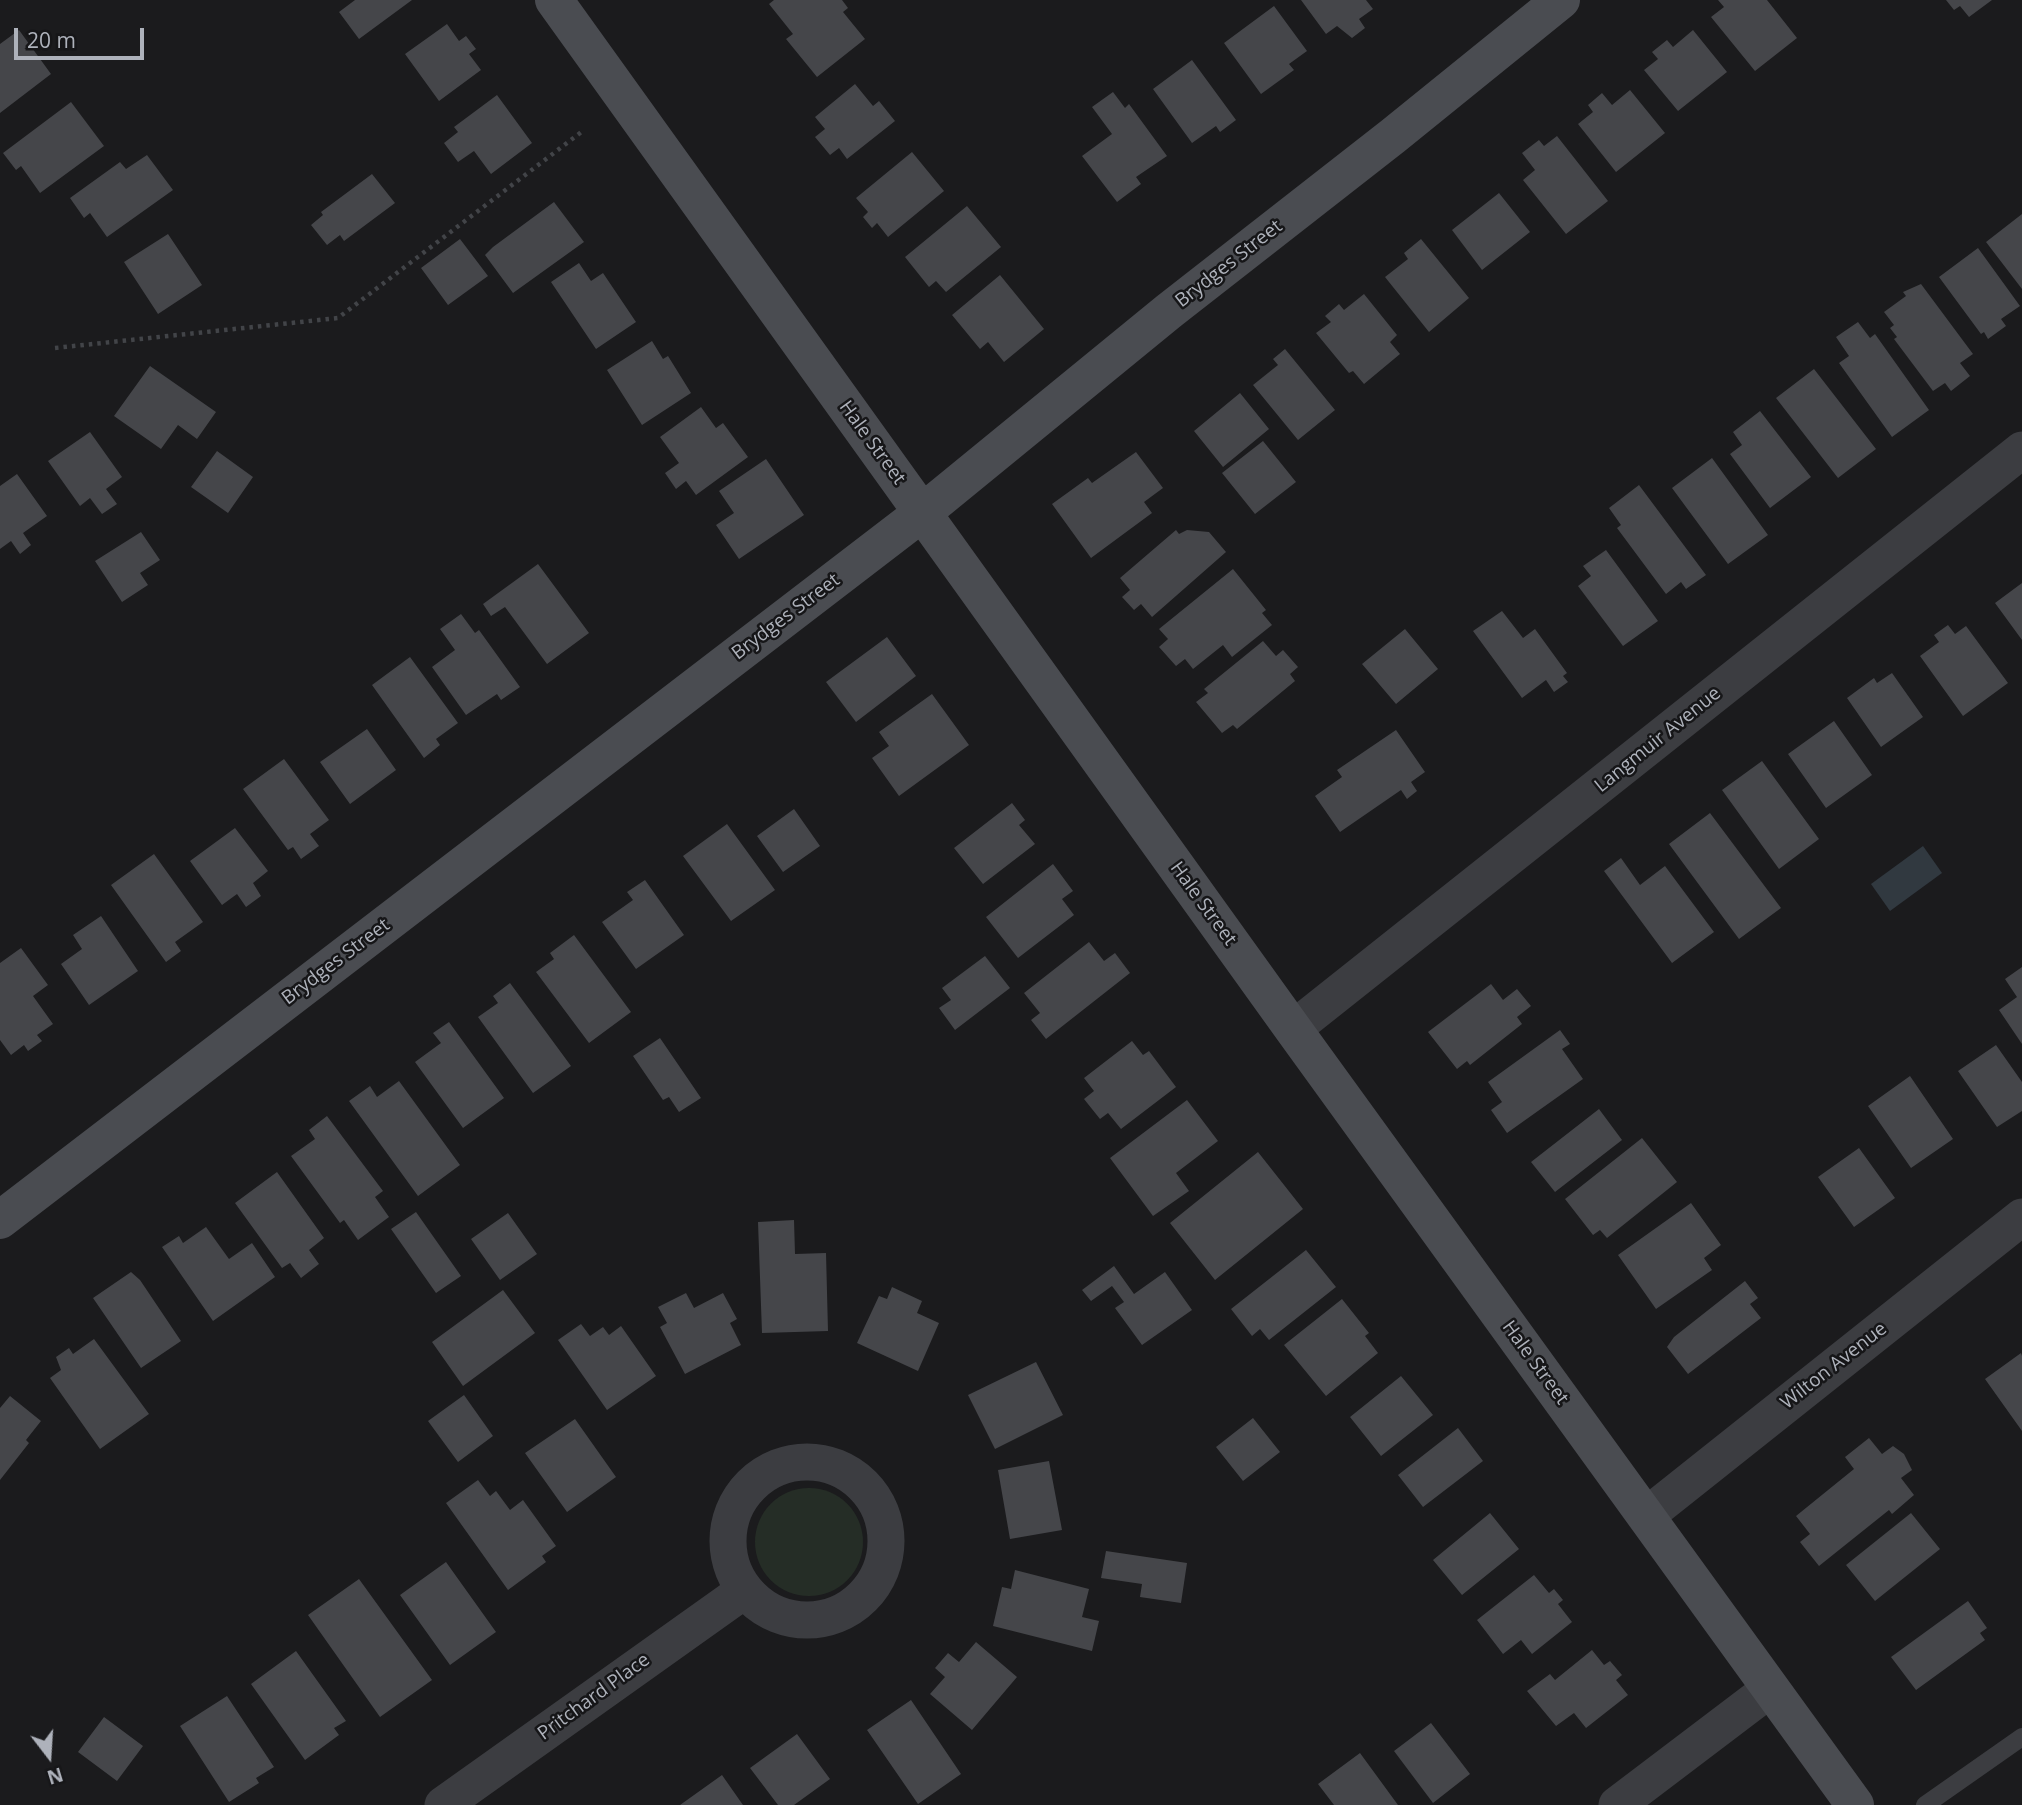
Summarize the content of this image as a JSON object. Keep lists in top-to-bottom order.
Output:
{
  "streets": {
    "street": [
      "Brydges Street",
      "Hale Street",
      "Langmuir Avenue",
      "Wilton Avenue",
      "Pritchard Place"
    ]
  },
  "crossings": [
    ["Brydges Street", "Hale Street"],
    ["Hale Street", "Langmuir Avenue"],
    ["Hale Street", "Wilton Avenue"]
  ],
  "scale_bar": "20 m",
  "north": "bottom"
}
